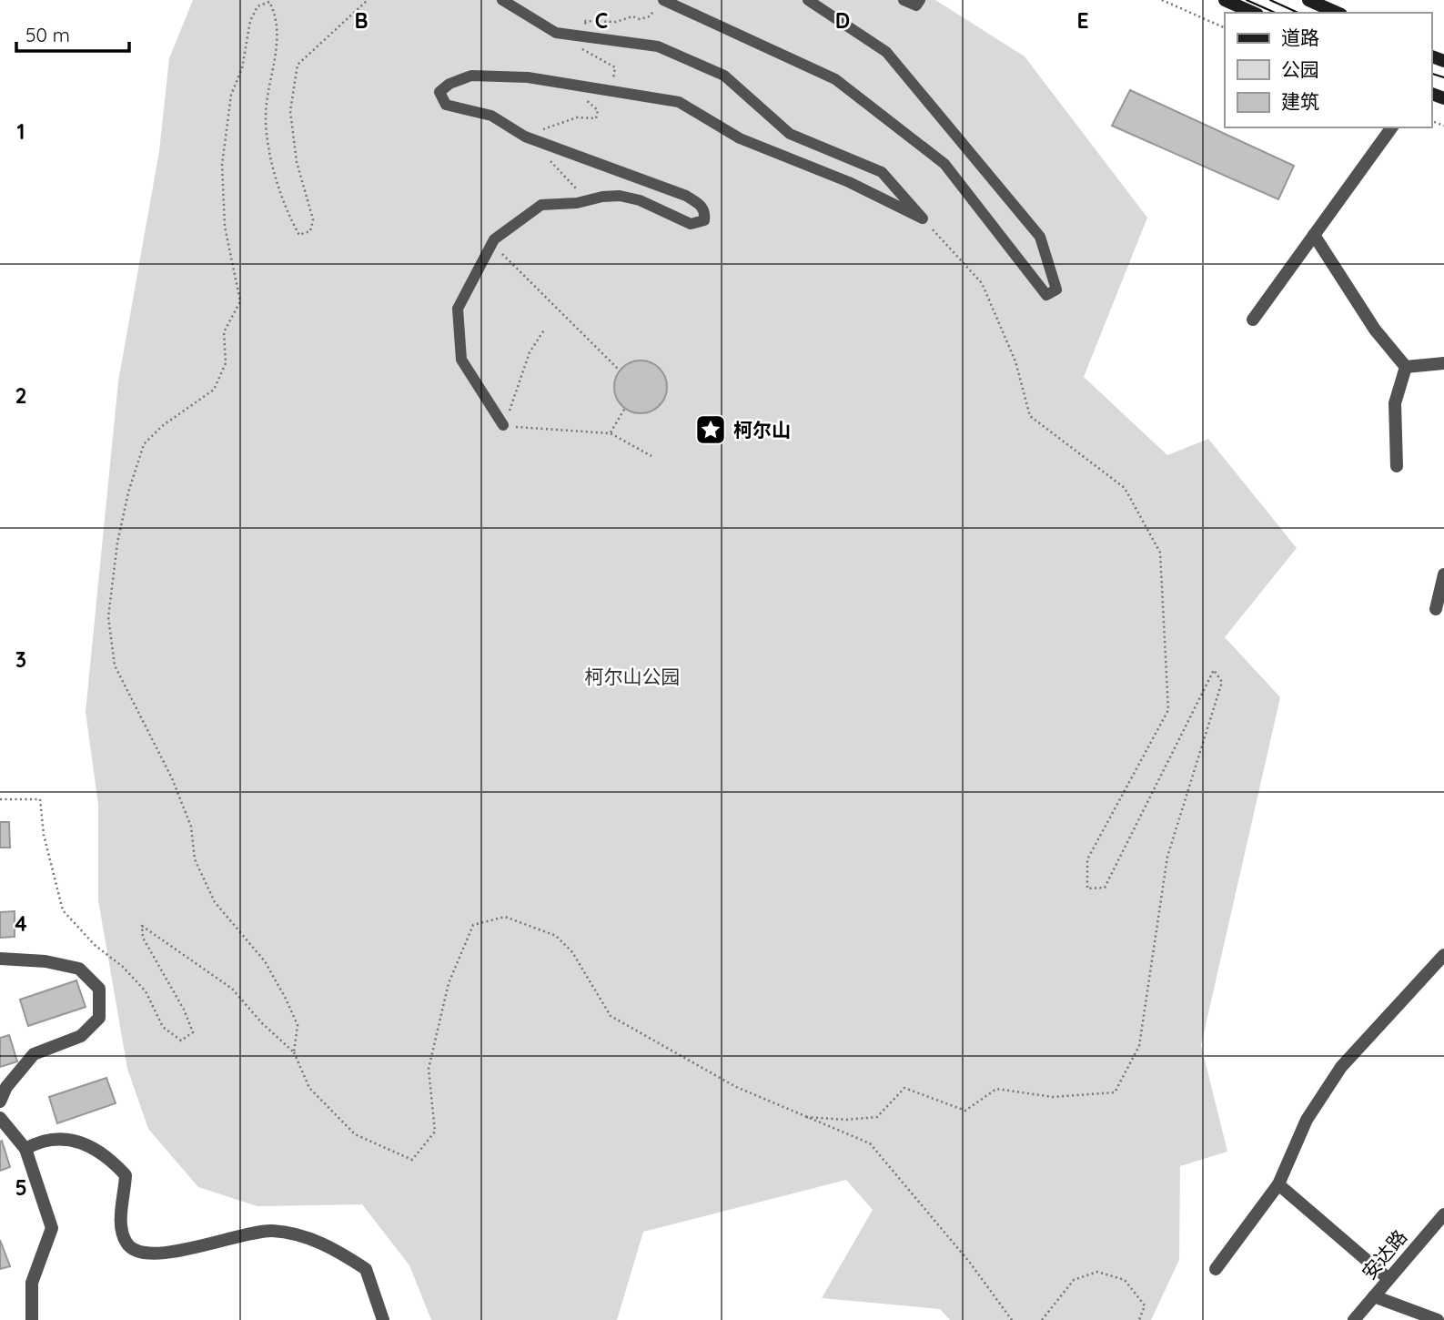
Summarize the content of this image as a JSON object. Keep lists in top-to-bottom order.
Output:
{
  "streets": {
    "street": ["安达路"]
  },
  "parks": ["柯尔山公园"],
  "places": {
    "place": ["柯尔山"]
  },
  "legend": ["道路", "公园", "建筑"],
  "scale_bar": "50 m",
  "grid": {
    "columns": [
      "B",
      "C",
      "D",
      "E"
    ],
    "rows": [
      "1",
      "2",
      "3",
      "4",
      "5"
    ]
  }
}
